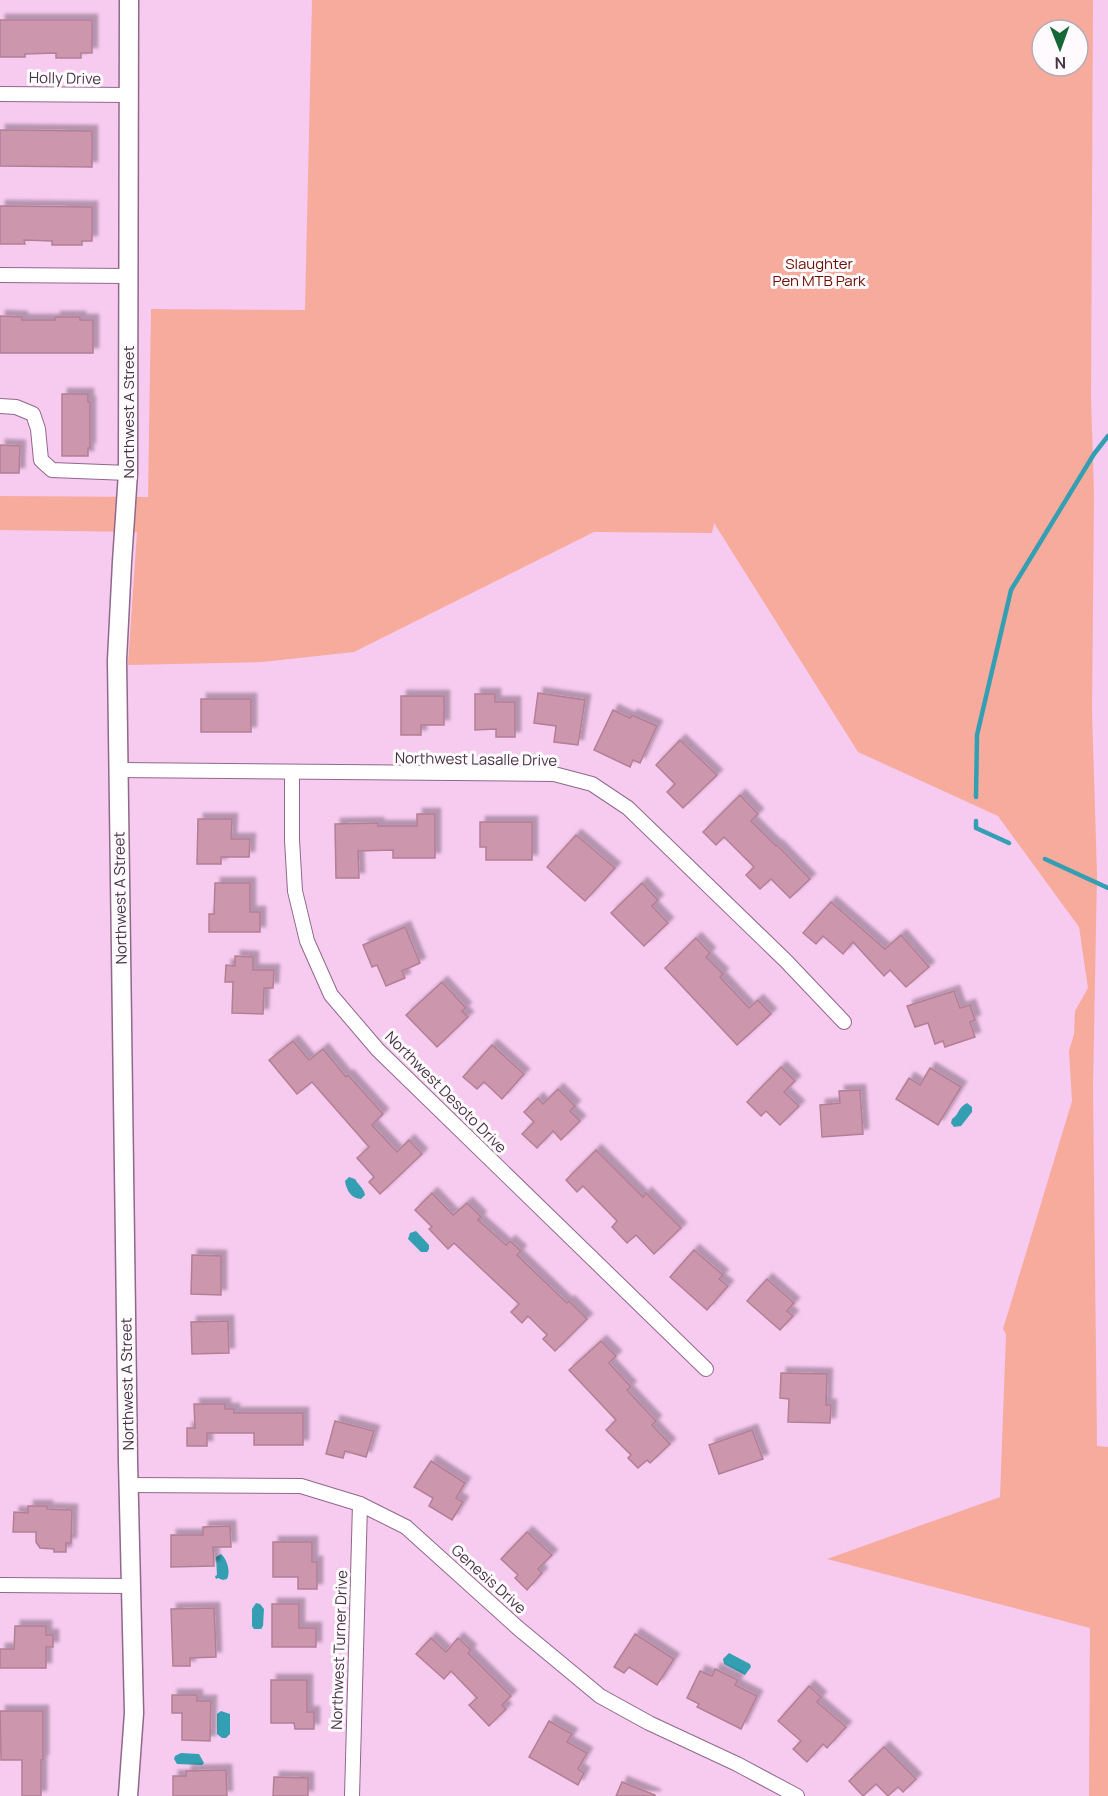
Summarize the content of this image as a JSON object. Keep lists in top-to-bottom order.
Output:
{
  "streets": {
    "street": [
      "Holly Drive",
      "Northwest A Street",
      "Northwest Lasalle Drive",
      "Northwest Desoto Drive",
      "Genesis Drive",
      "Northwest Turner Drive"
    ]
  },
  "crossings": [
    ["Holly Drive", "Northwest A Street"],
    ["Northwest A Street", "Northwest Lasalle Drive"],
    ["Northwest A Street", "Genesis Drive"],
    ["Northwest Lasalle Drive", "Northwest Desoto Drive"],
    ["Genesis Drive", "Northwest Turner Drive"]
  ],
  "parks": ["Slaughter Pen MTB Park"],
  "north": "bottom"
}
